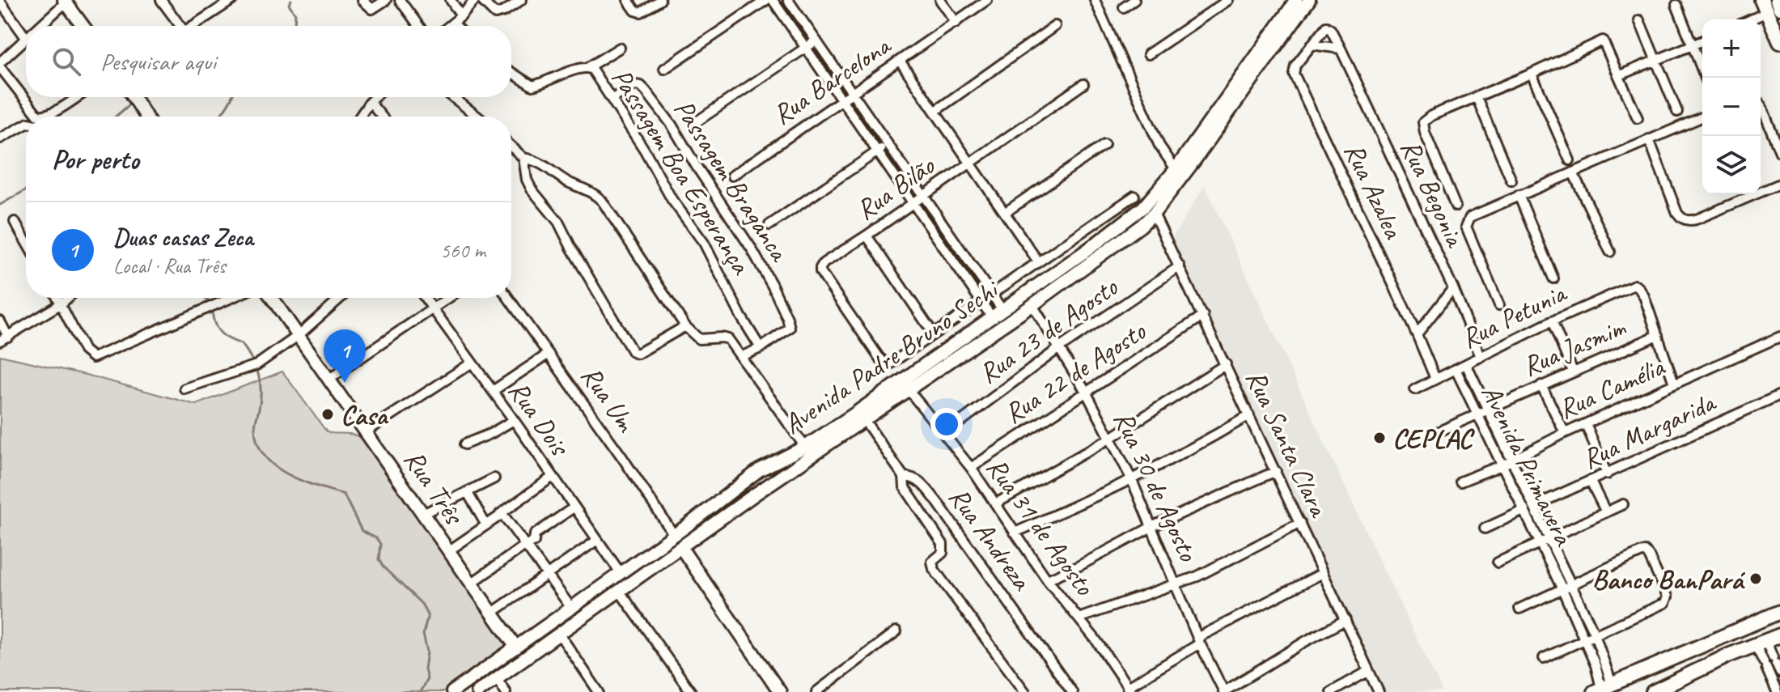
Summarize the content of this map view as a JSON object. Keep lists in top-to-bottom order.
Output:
{
  "streets": {
    "main road": ["Avenida Padre Bruno Sechi", "Rua Três"],
    "street": [
      "Rua Barcelona",
      "Passagem Boa Esperança",
      "Passagem Braganca",
      "Rua Bilão",
      "Rua Azalea",
      "Rua Begonia",
      "Rua Petunia",
      "Rua 23 de Agosto",
      "Rua Jasmim",
      "Rua 22 de Agosto",
      "Rua Camélia",
      "Rua Um",
      "Rua Dois",
      "Rua Margarida",
      "Rua Santa Clara",
      "Avenida Primavera",
      "Rua 30 de Agosto",
      "Rua 31 de Agosto",
      "Rua Andreza"
    ]
  },
  "crossings": [
    ["Passagem Boa Esperança", "Passagem Braganca"],
    ["Rua Azalea", "Rua Begonia"],
    ["Rua Azalea", "Rua Petunia"],
    ["Rua Begonia", "Rua Petunia"],
    ["Rua Petunia", "Rua Jasmim"],
    ["Rua Petunia", "Avenida Primavera"],
    ["Rua 23 de Agosto", "Rua Santa Clara"],
    ["Rua 23 de Agosto", "Rua 30 de Agosto"],
    ["Rua 23 de Agosto", "Rua 31 de Agosto"],
    ["Rua Jasmim", "Avenida Primavera"],
    ["Avenida Padre Bruno Sechi", "Rua Um"],
    ["Avenida Padre Bruno Sechi", "Rua Dois"],
    ["Avenida Padre Bruno Sechi", "Rua Santa Clara"],
    ["Avenida Padre Bruno Sechi", "Rua 30 de Agosto"],
    ["Avenida Padre Bruno Sechi", "Rua Três"],
    ["Avenida Padre Bruno Sechi", "Rua 31 de Agosto"],
    ["Avenida Padre Bruno Sechi", "Rua Andreza"],
    ["Rua 22 de Agosto", "Rua Santa Clara"],
    ["Rua 22 de Agosto", "Rua 30 de Agosto"],
    ["Rua 22 de Agosto", "Rua 31 de Agosto"],
    ["Rua Camélia", "Avenida Primavera"],
    ["Rua Margarida", "Avenida Primavera"]
  ],
  "places": ["Casa", "CEPLAC", "Banco BanPará"],
  "page": {
    "map_buttons": ["+", "−"],
    "search": "Pesquisar aqui",
    "heading": "Por perto",
    "list": [
      {
        "mark": "1",
        "name": "Duas casas Zeca",
        "note": "Local · Rua Três",
        "value": "560 m"
      }
    ],
    "pins": "1"
  }
}
